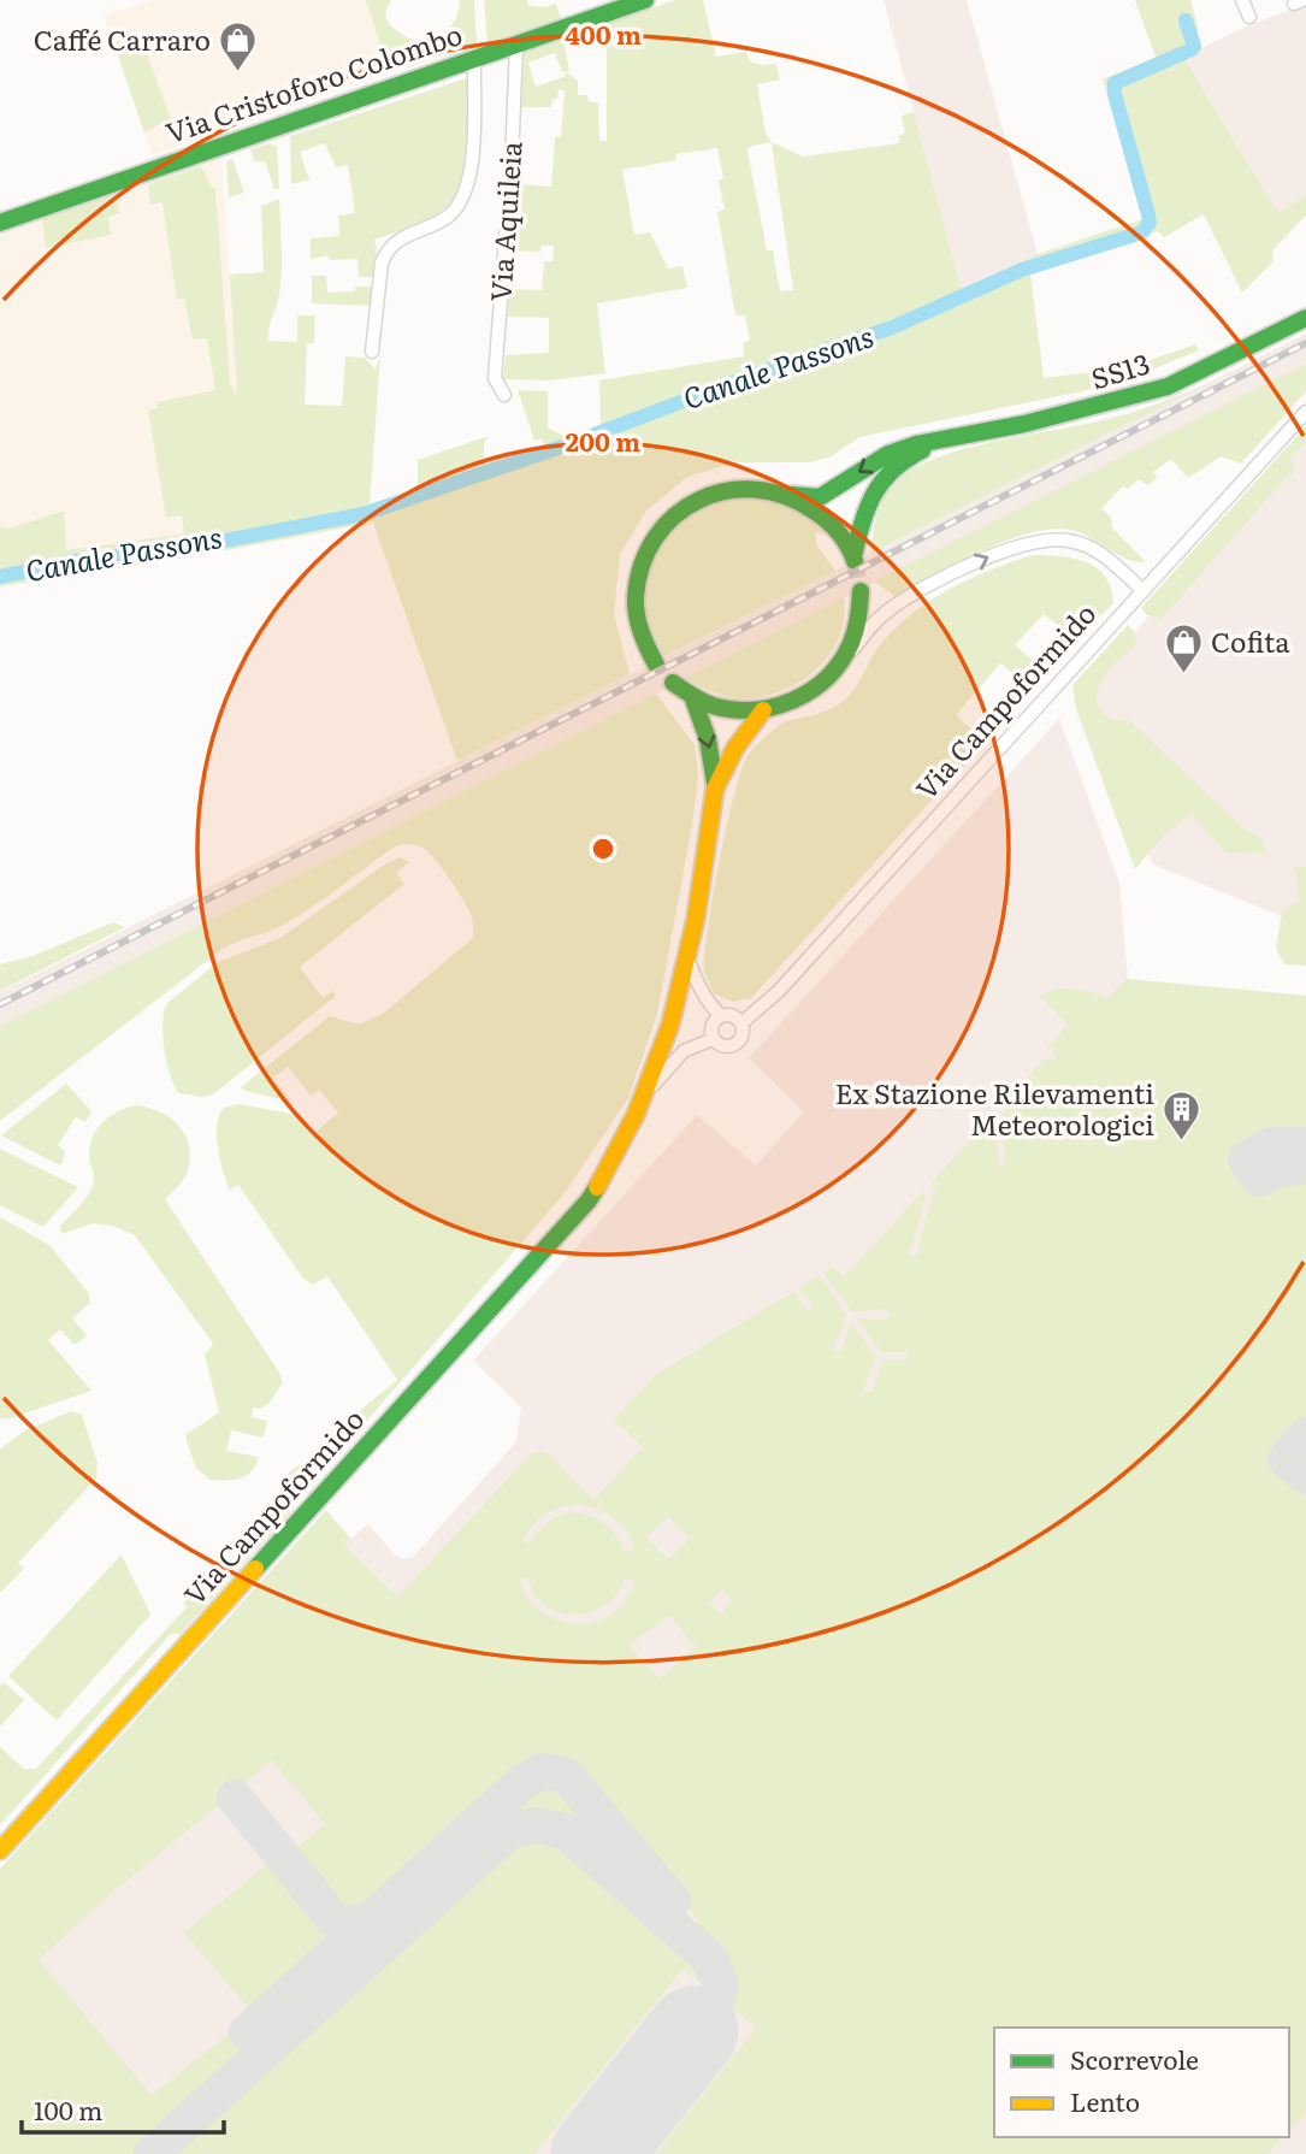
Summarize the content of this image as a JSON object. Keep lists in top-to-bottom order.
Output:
{
  "streets": {
    "main road": ["Via Cristoforo Colombo", "SS13", "Via Campoformido"],
    "street": ["Via Aquileia"]
  },
  "crossings": [
    ["Via Cristoforo Colombo", "Via Aquileia"]
  ],
  "water": ["Canale Passons"],
  "places": {
    "shop": ["Caffé Carraro", "Cofita"],
    "building": ["Ex Stazione Rilevamenti Meteorologici"]
  },
  "legend": ["Scorrevole", "Lento"],
  "scale_bar": "100 m",
  "rings": ["400 m", "200 m"]
}
